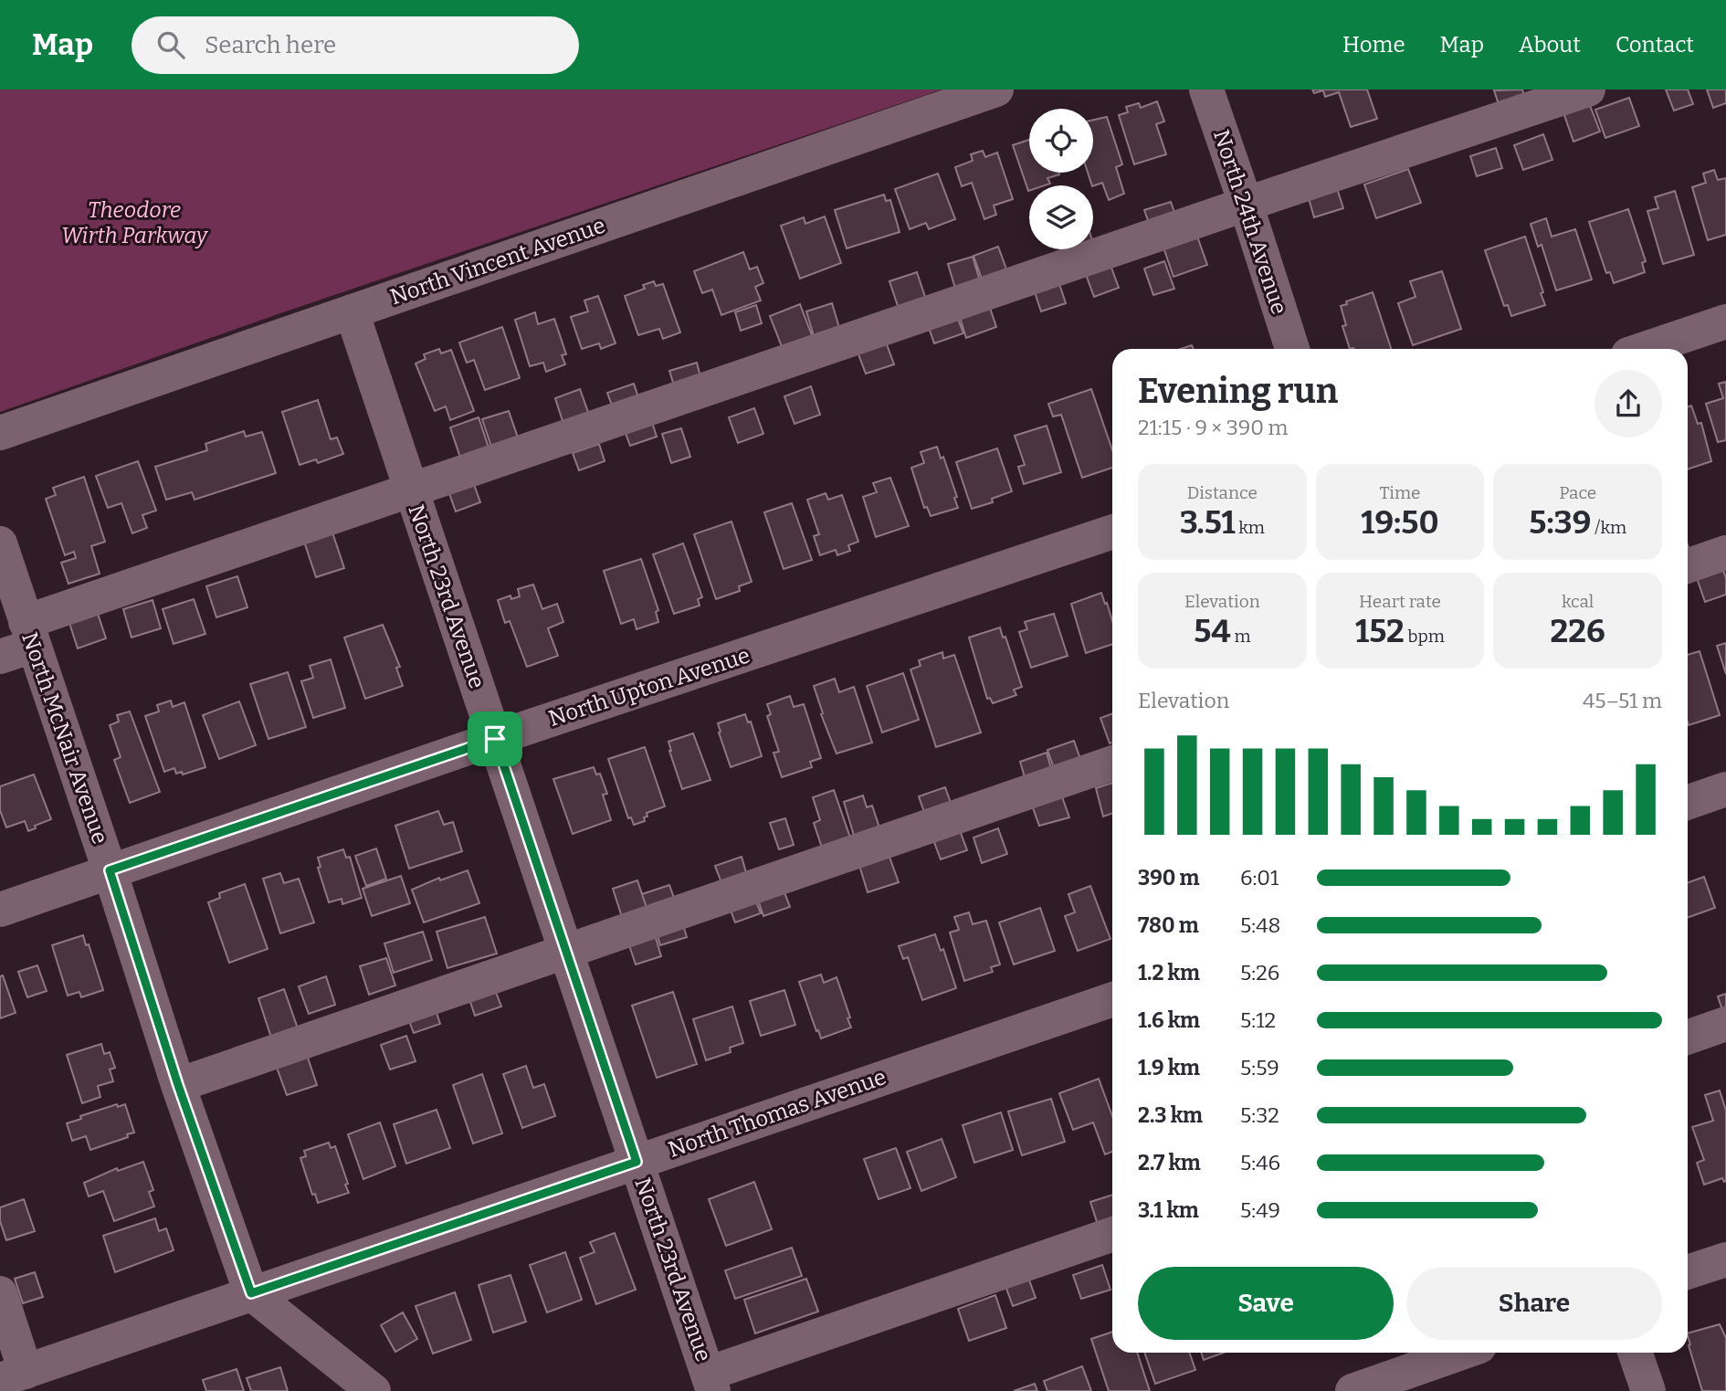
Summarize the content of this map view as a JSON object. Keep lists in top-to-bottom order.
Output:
{
  "streets": {
    "street": [
      "North 24th Avenue",
      "North Vincent Avenue",
      "North 23rd Avenue",
      "North Upton Avenue",
      "North McNair Avenue",
      "North Thomas Avenue"
    ]
  },
  "crossings": [
    ["North Vincent Avenue", "North 23rd Avenue"],
    ["North 23rd Avenue", "North Upton Avenue"],
    ["North 23rd Avenue", "North Thomas Avenue"],
    ["North Upton Avenue", "North McNair Avenue"],
    ["North McNair Avenue", "North Thomas Avenue"]
  ],
  "parks": ["Theodore Wirth Parkway"],
  "page": {
    "header": "Map",
    "search": "Search here",
    "nav": [
      "Home",
      "Map",
      "About",
      "Contact"
    ],
    "heading": ["Evening run", "21:15 · 9 × 390 m"],
    "stats": [
      ["Distance", "3.51 km"],
      ["Time", "19:50"],
      ["Pace", "5:39 /km"],
      ["Elevation", "54 m"],
      ["Heart rate", "152 bpm"],
      ["kcal", "226"]
    ],
    "chart": ["Elevation", "45–51 m"],
    "list": [
      {
        "name": "390 m",
        "note": "6:01"
      },
      {
        "name": "780 m",
        "note": "5:48"
      },
      {
        "name": "1.2 km",
        "note": "5:26"
      },
      {
        "name": "1.6 km",
        "note": "5:12"
      },
      {
        "name": "1.9 km",
        "note": "5:59"
      },
      {
        "name": "2.3 km",
        "note": "5:32"
      },
      {
        "name": "2.7 km",
        "note": "5:46"
      },
      {
        "name": "3.1 km",
        "note": "5:49"
      }
    ],
    "buttons": ["Save", "Share"]
  }
}
